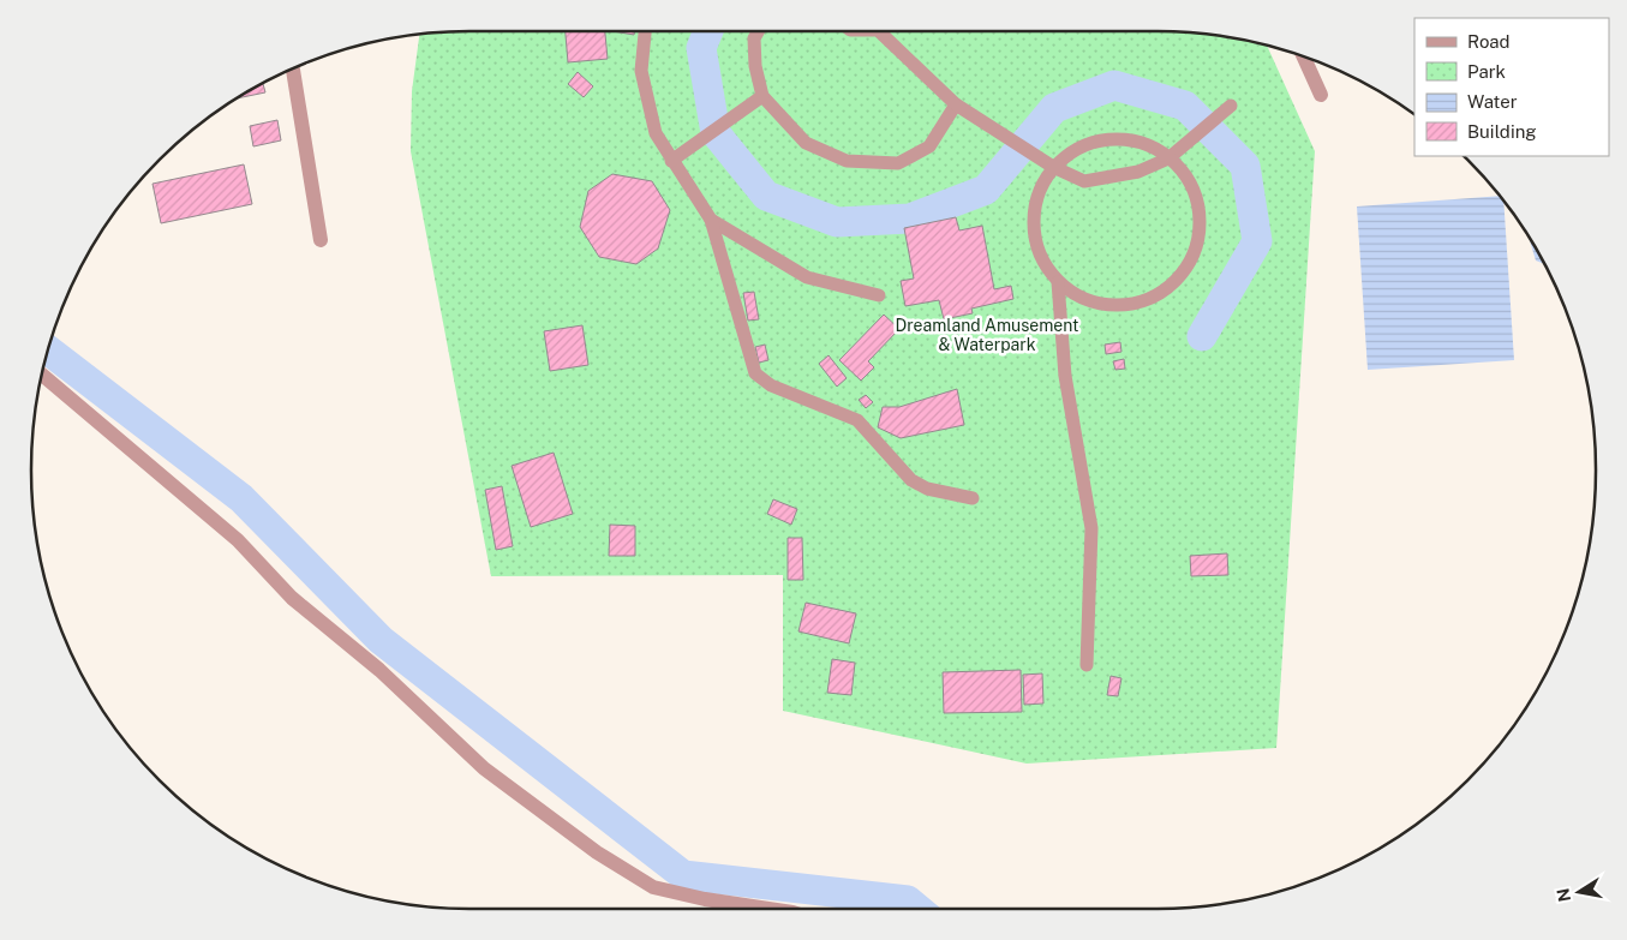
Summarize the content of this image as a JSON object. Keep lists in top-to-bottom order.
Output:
{
  "parks": ["Dreamland Amusement & Waterpark"],
  "legend": [
    "Road",
    "Park",
    "Water",
    "Building"
  ],
  "north": "left"
}
